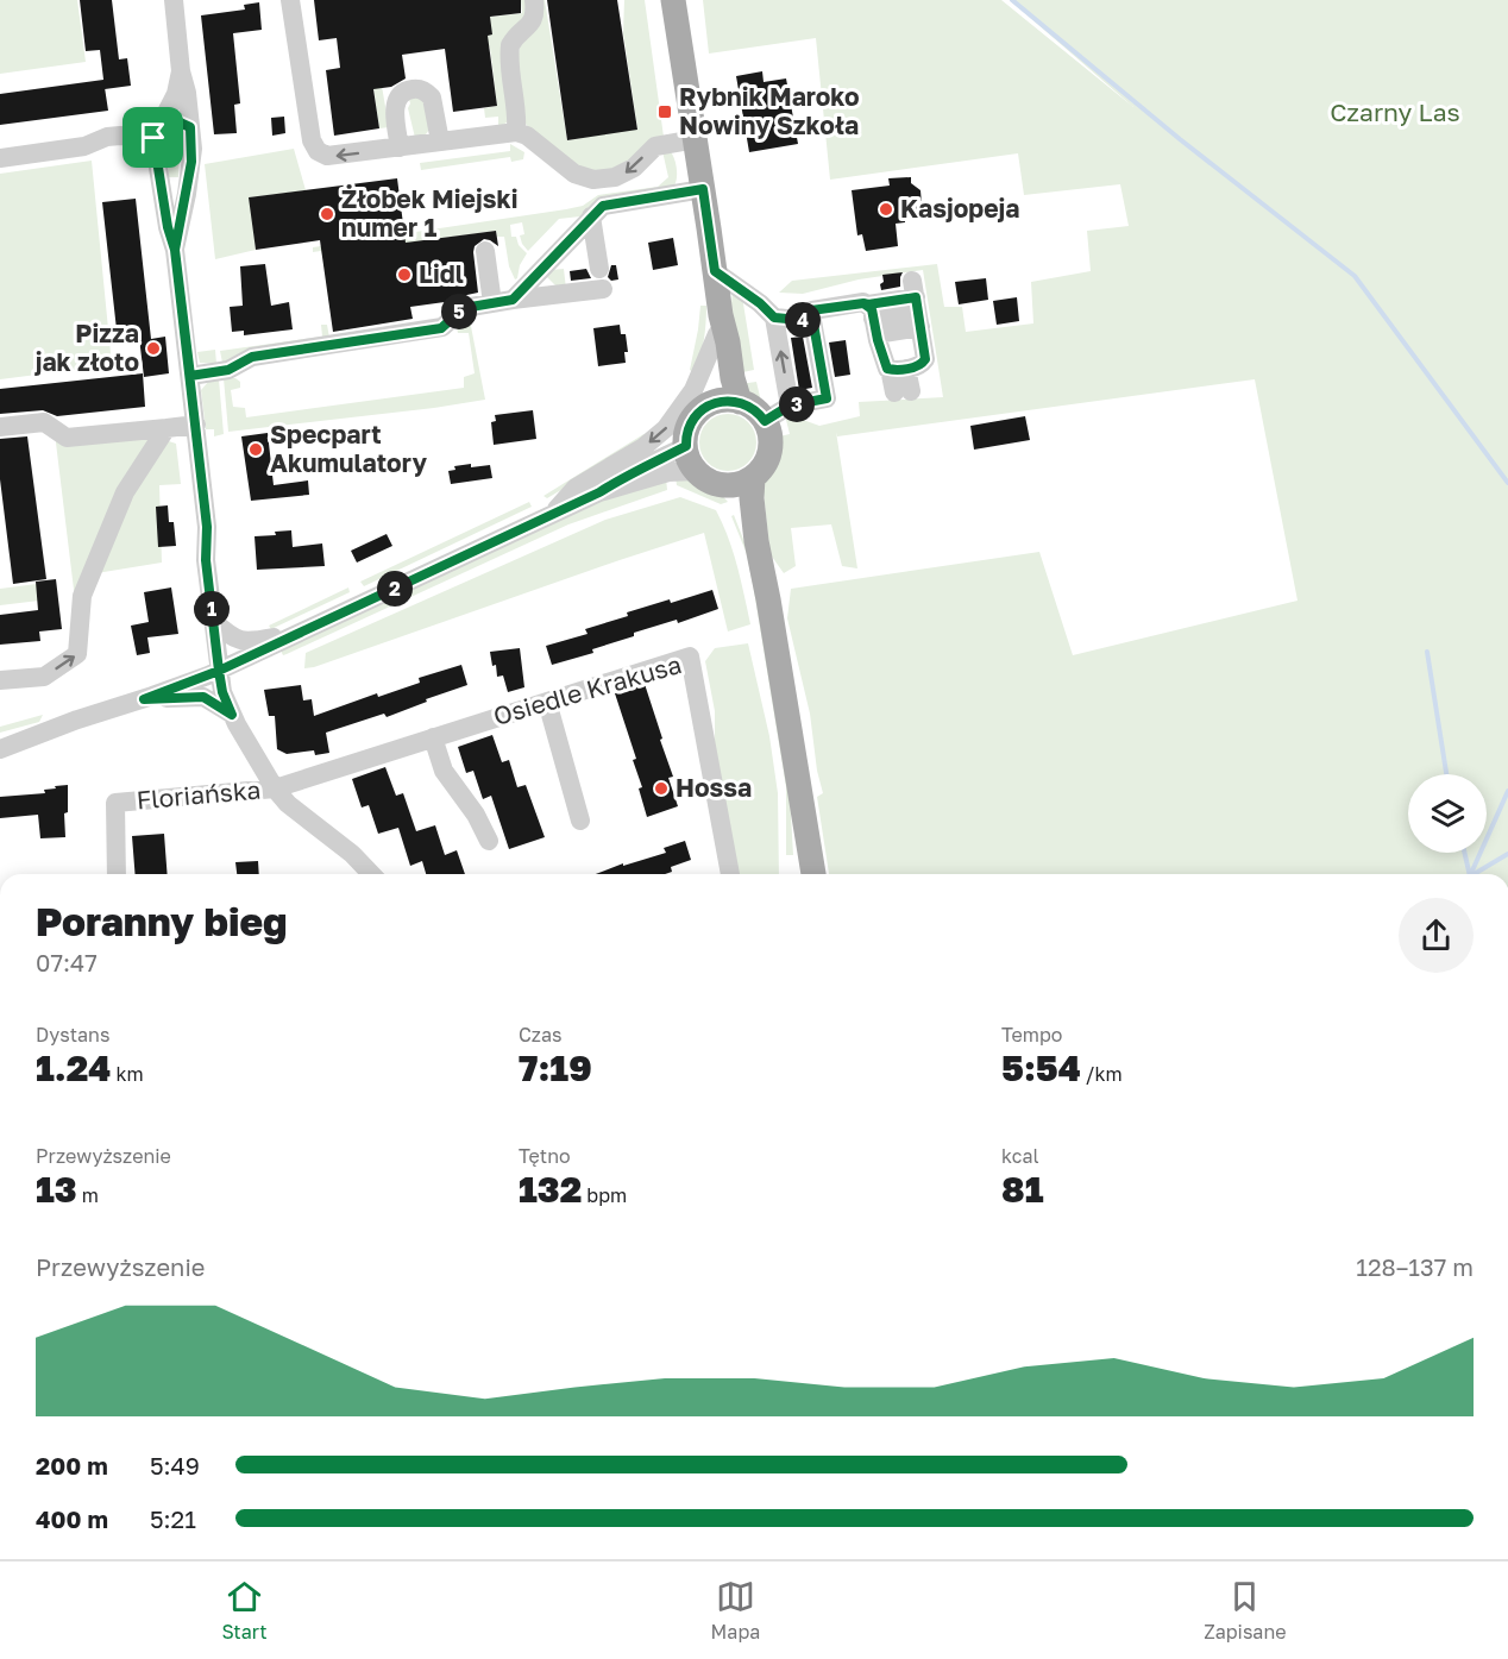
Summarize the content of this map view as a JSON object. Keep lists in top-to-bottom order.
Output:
{
  "streets": {
    "street": ["Osiedle Krakusa", "Floriańska"]
  },
  "crossings": [
    ["Osiedle Krakusa", "Floriańska"]
  ],
  "parks": ["Czarny Las"],
  "places": {
    "transit": ["Rybnik Maroko Nowiny Szkoła"],
    "other": [
      "Kasjopeja",
      "Żłobek Miejski numer 1",
      "Lidl",
      "Pizza jak złoto",
      "Specpart Akumulatory",
      "Hossa"
    ]
  },
  "page": {
    "pins": [
      "5",
      "4",
      "3",
      "2",
      "1"
    ],
    "heading": ["Poranny bieg", "07:47"],
    "stats": [
      ["Dystans", "1.24 km"],
      ["Czas", "7:19"],
      ["Tempo", "5:54 /km"],
      ["Przewyższenie", "13 m"],
      ["Tętno", "132 bpm"],
      ["kcal", "81"]
    ],
    "chart": ["Przewyższenie", "128–137 m"],
    "list": [
      {
        "name": "200 m",
        "note": "5:49"
      },
      {
        "name": "400 m",
        "note": "5:21"
      }
    ],
    "tabs": ["Start", "Mapa", "Zapisane"]
  }
}
